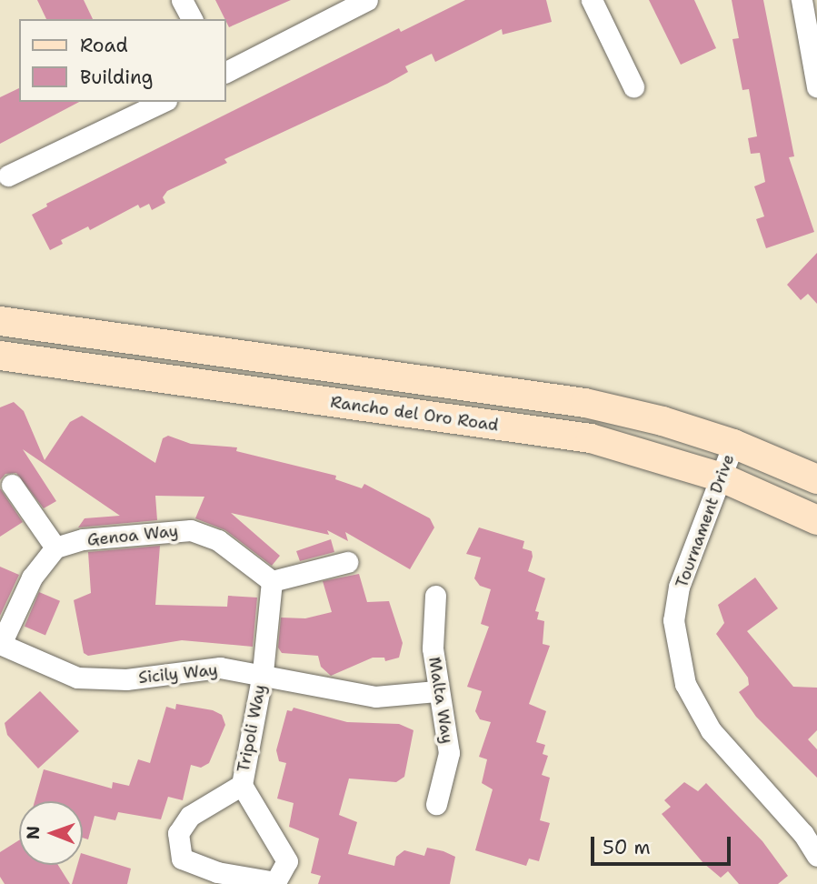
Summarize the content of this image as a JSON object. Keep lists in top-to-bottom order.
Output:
{
  "streets": {
    "main road": ["Rancho del Oro Road"],
    "street": [
      "Tournament Drive",
      "Genoa Way",
      "Sicily Way",
      "Malta Way",
      "Tripoli Way"
    ]
  },
  "crossings": [
    ["Rancho del Oro Road", "Tournament Drive"],
    ["Sicily Way", "Malta Way"],
    ["Sicily Way", "Tripoli Way"]
  ],
  "legend": ["Road", "Building"],
  "scale_bar": "50 m",
  "north": "left"
}
